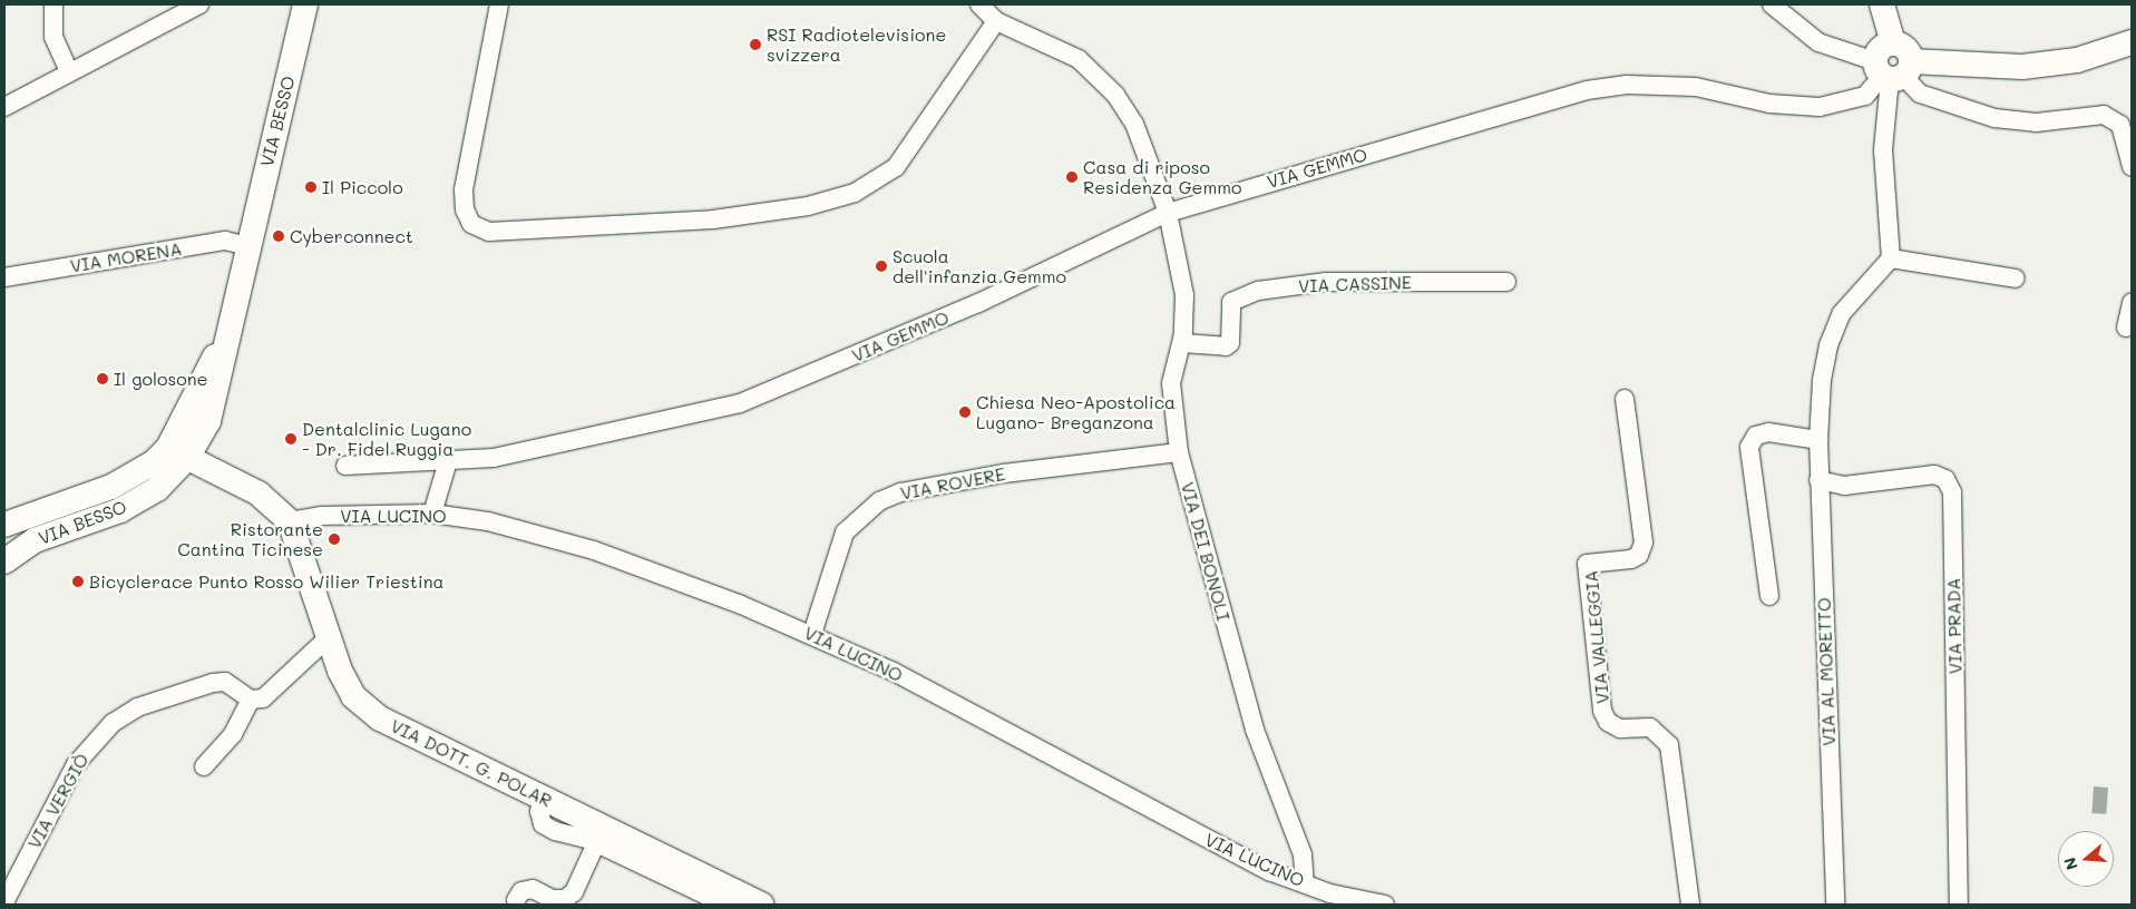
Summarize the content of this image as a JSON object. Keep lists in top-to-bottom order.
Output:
{
  "streets": {
    "street": [
      "VIA BESSO",
      "VIA GEMMO",
      "VIA MORENA",
      "VIA CASSINE",
      "VIA ROVERE",
      "VIA LUCINO",
      "VIA DEI BONOLI",
      "VIA PRADA",
      "VIA VALLEGGIA",
      "VIA AL MORETTO",
      "VIA DOTT. G. POLAR",
      "VIA VERGIÒ"
    ]
  },
  "crossings": [
    ["VIA BESSO", "VIA MORENA"],
    ["VIA GEMMO", "VIA DEI BONOLI"],
    ["VIA CASSINE", "VIA DEI BONOLI"],
    ["VIA ROVERE", "VIA LUCINO"],
    ["VIA ROVERE", "VIA DEI BONOLI"],
    ["VIA LUCINO", "VIA DEI BONOLI"],
    ["VIA LUCINO", "VIA DOTT. G. POLAR"],
    ["VIA PRADA", "VIA AL MORETTO"]
  ],
  "places": [
    "RSI Radiotelevisione svizzera",
    "Casa di riposo Residenza Gemmo",
    "Il Piccolo",
    "Cyberconnect",
    "Scuola dell'infanzia Gemmo",
    "Il golosone",
    "Chiesa Neo-Apostolica Lugano- Breganzona",
    "Dentalclinic Lugano - Dr. Fidel Ruggia",
    "Ristorante Cantina Ticinese",
    "Bicyclerace Punto Rosso Wilier Triestina"
  ],
  "north": "left"
}
